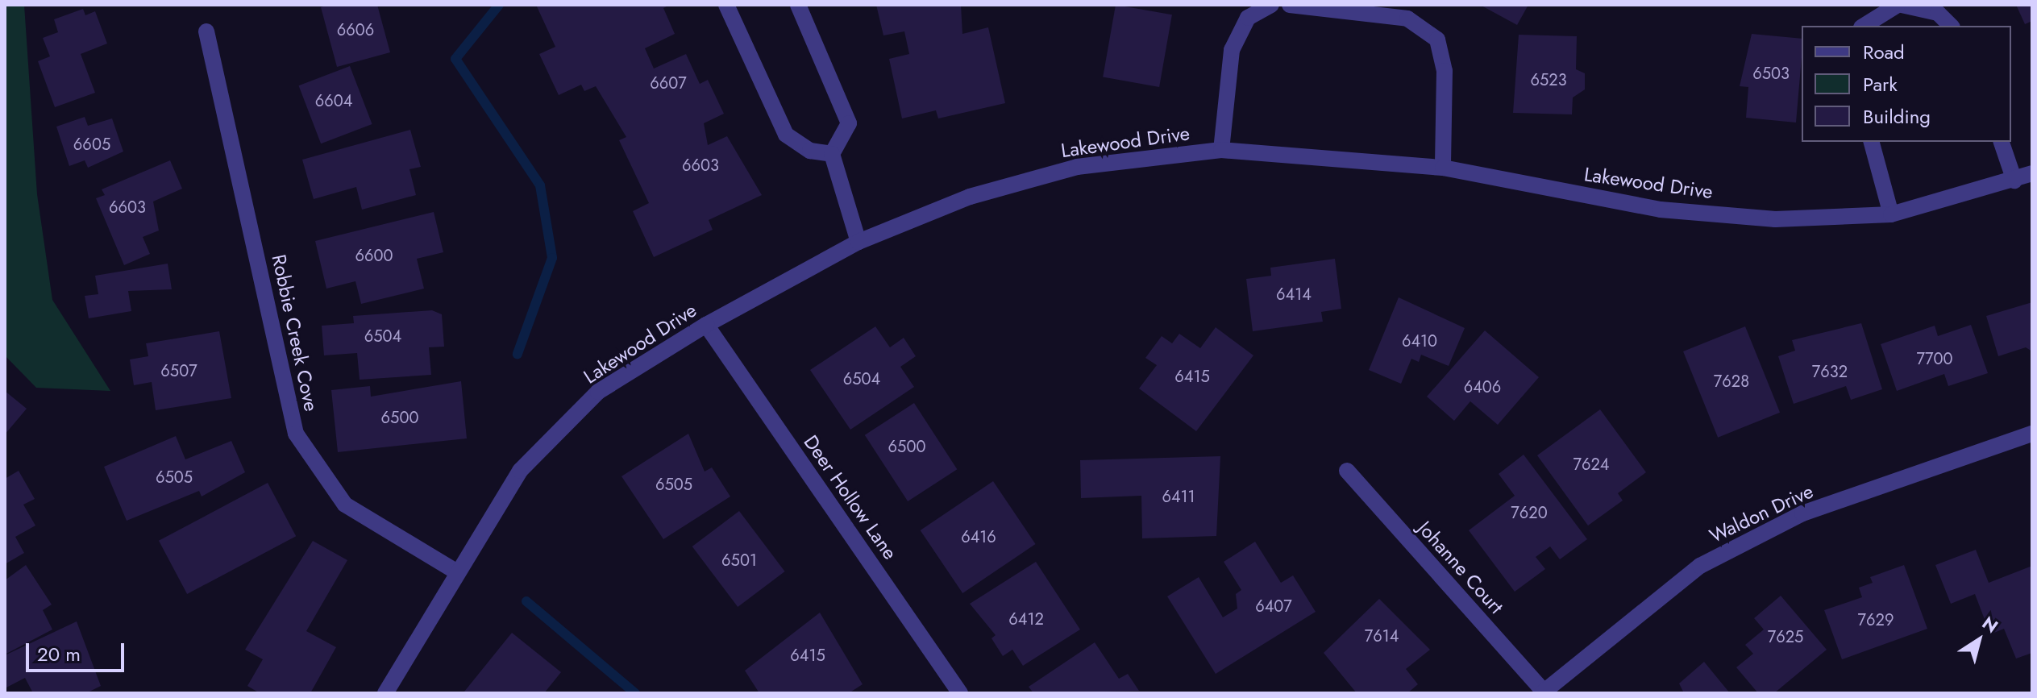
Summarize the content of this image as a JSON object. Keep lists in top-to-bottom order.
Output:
{
  "streets": {
    "street": [
      "Lakewood Drive",
      "Robbie Creek Cove",
      "Deer Hollow Lane",
      "Waldon Drive",
      "Johanne Court"
    ]
  },
  "crossings": [
    ["Lakewood Drive", "Robbie Creek Cove"],
    ["Lakewood Drive", "Deer Hollow Lane"],
    ["Waldon Drive", "Johanne Court"]
  ],
  "house_numbers": [
    "6606",
    "6503",
    "6523",
    "6607",
    "6604",
    "6605",
    "6603",
    "6603",
    "6600",
    "6414",
    "6504",
    "6410",
    "7700",
    "6507",
    "7632",
    "6415",
    "6504",
    "7628",
    "6406",
    "6500",
    "6500",
    "7624",
    "6505",
    "6505",
    "6411",
    "7620",
    "6416",
    "6501",
    "6407",
    "6412",
    "7629",
    "7614",
    "7625",
    "6415"
  ],
  "legend": ["Road", "Park", "Building"],
  "scale_bar": "20 m",
  "north": "top right"
}
